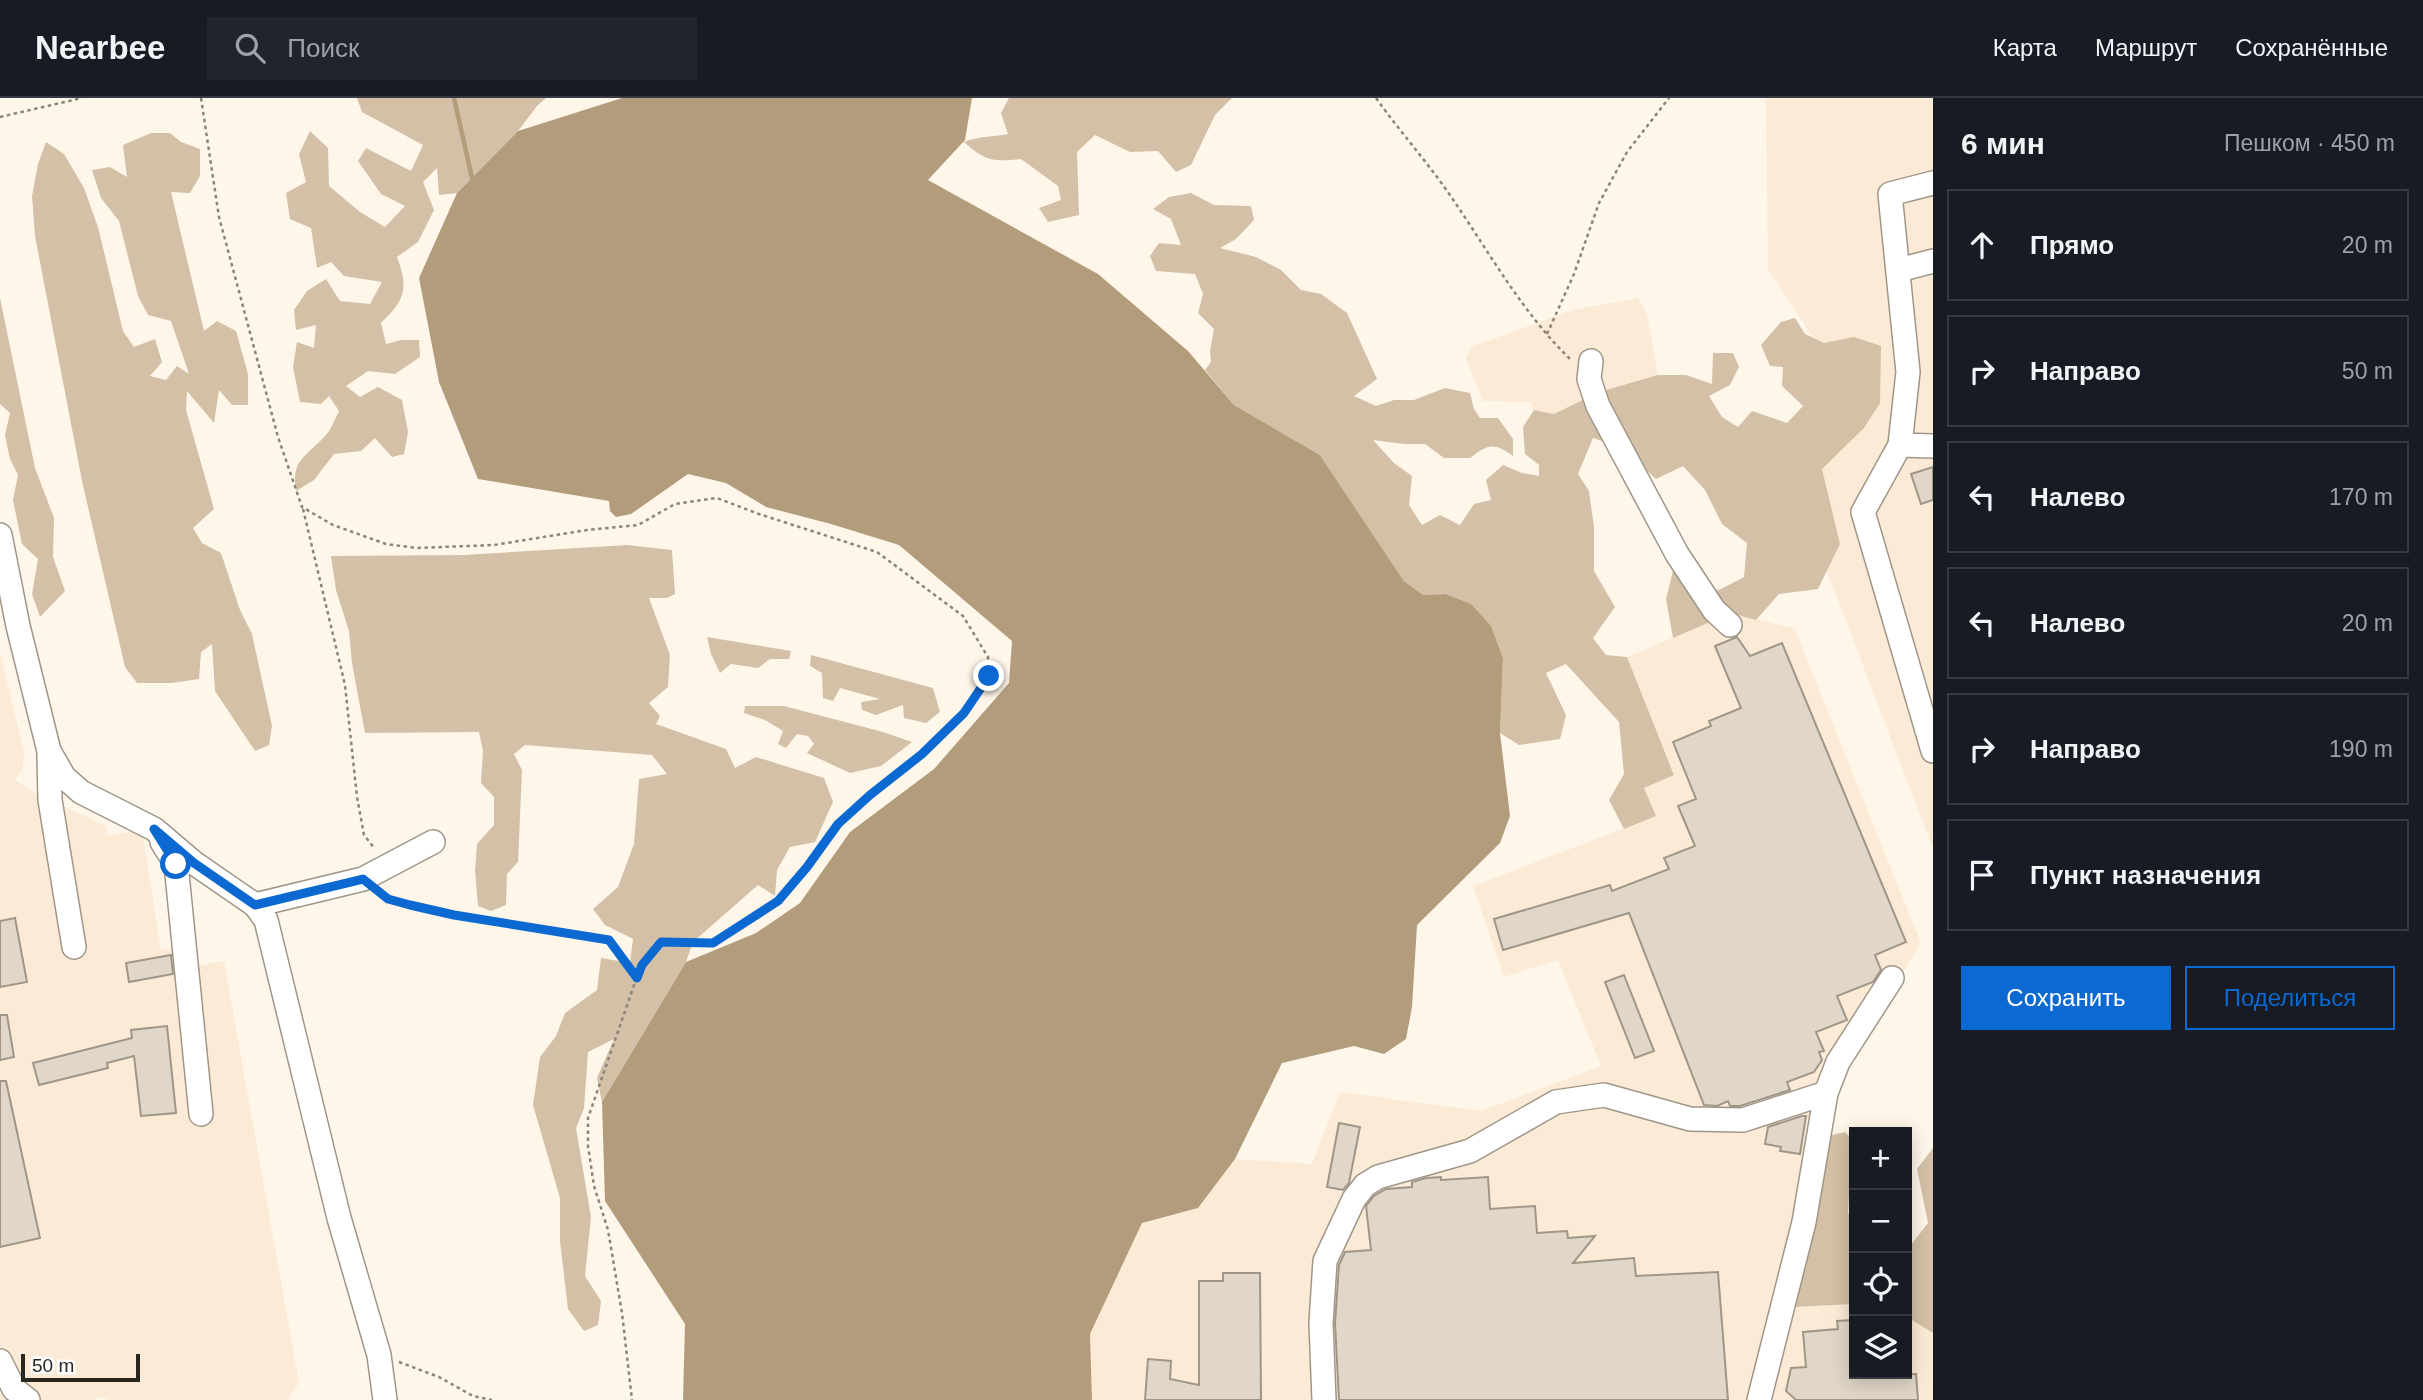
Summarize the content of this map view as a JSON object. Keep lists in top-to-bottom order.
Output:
{
  "scale_bar": "50 m",
  "page": {
    "header": "Nearbee",
    "search": "Поиск",
    "nav": ["Карта", "Маршрут", "Сохранённые"],
    "heading": ["6 мин", "Пешком · 450 m"],
    "list": [
      ["Прямо", "20 m"],
      ["Направо", "50 m"],
      ["Налево", "170 m"],
      ["Налево", "20 m"],
      ["Направо", "190 m"],
      "Пункт назначения"
    ],
    "buttons": ["Сохранить", "Поделиться"],
    "map_buttons": ["+", "−"],
    "scale": "50 m"
  }
}
